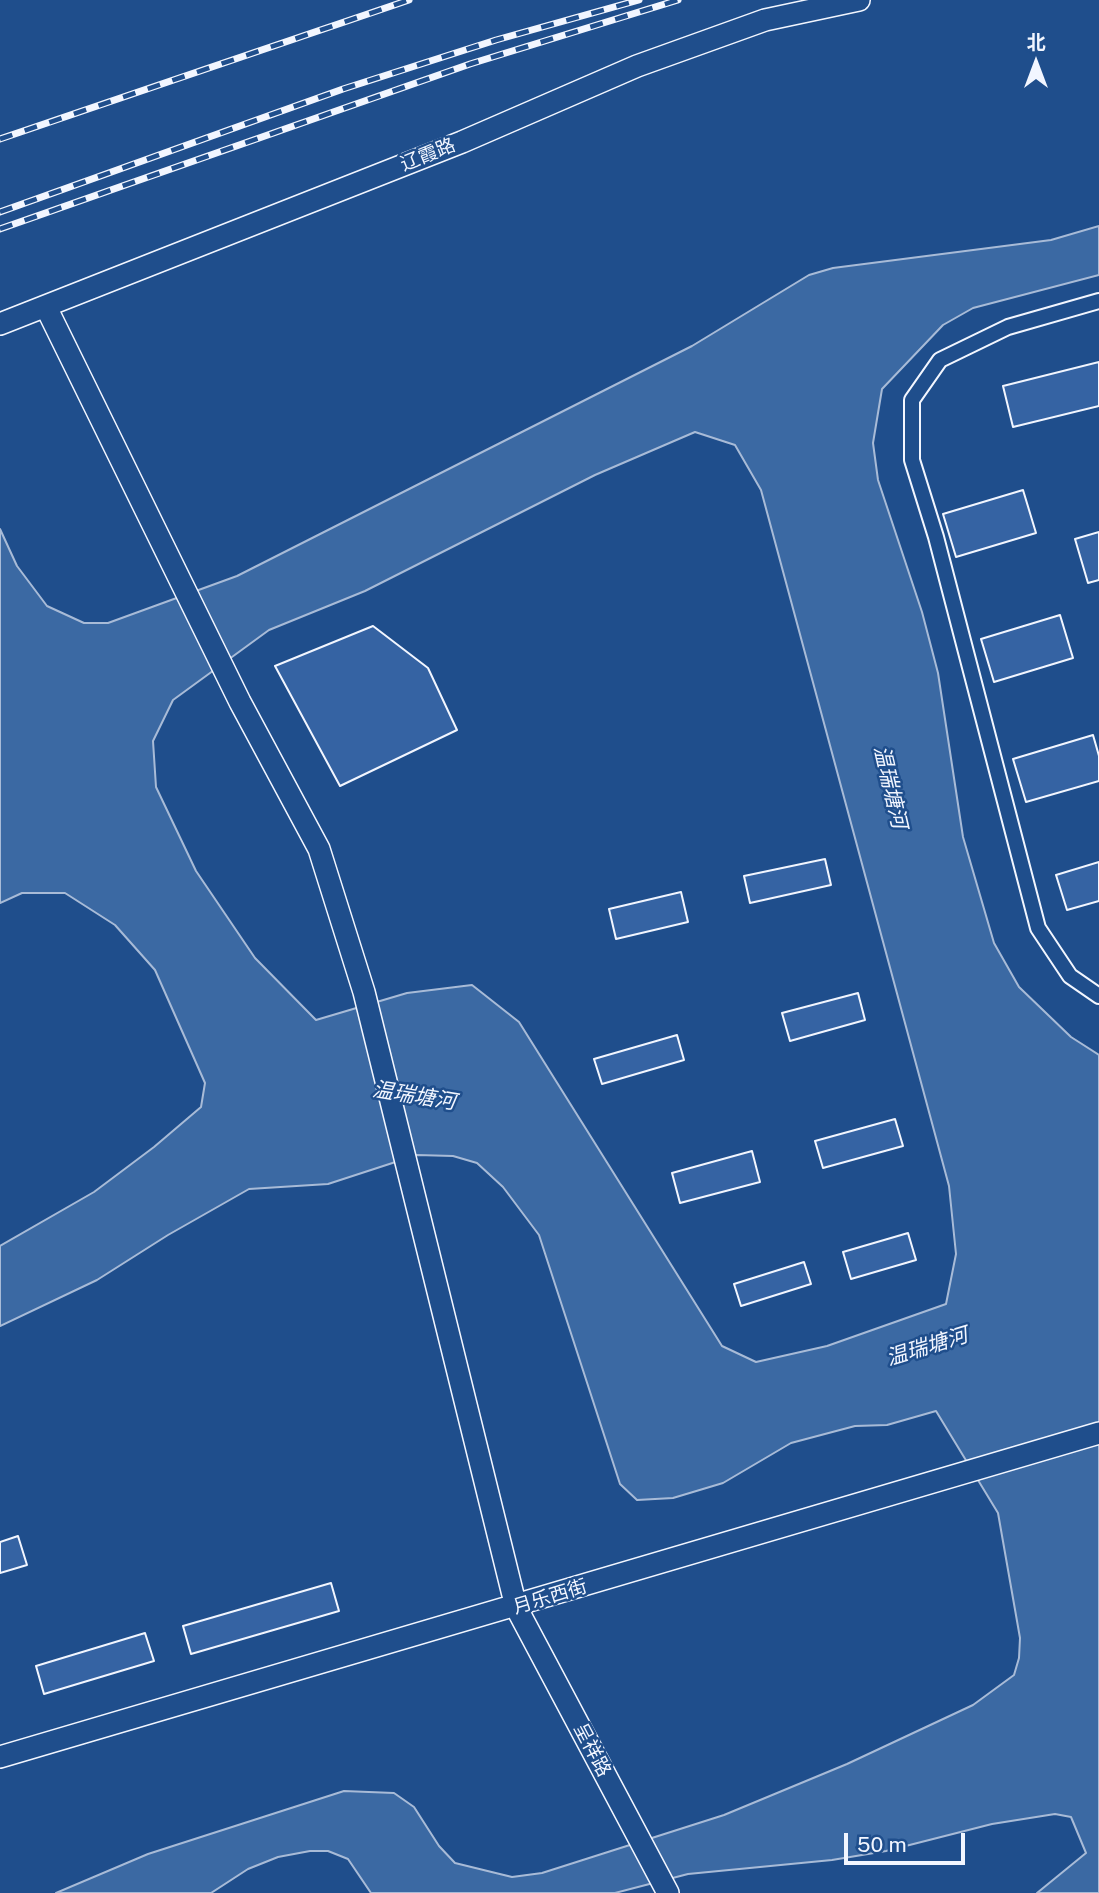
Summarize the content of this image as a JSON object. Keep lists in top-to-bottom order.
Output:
{
  "streets": {
    "street": ["辽霞路", "月乐西街", "呈祥路"]
  },
  "crossings": [
    ["辽霞路", "呈祥路"],
    ["月乐西街", "呈祥路"]
  ],
  "water": ["温瑞塘河"],
  "scale_bar": "50 m",
  "north": "top"
}
